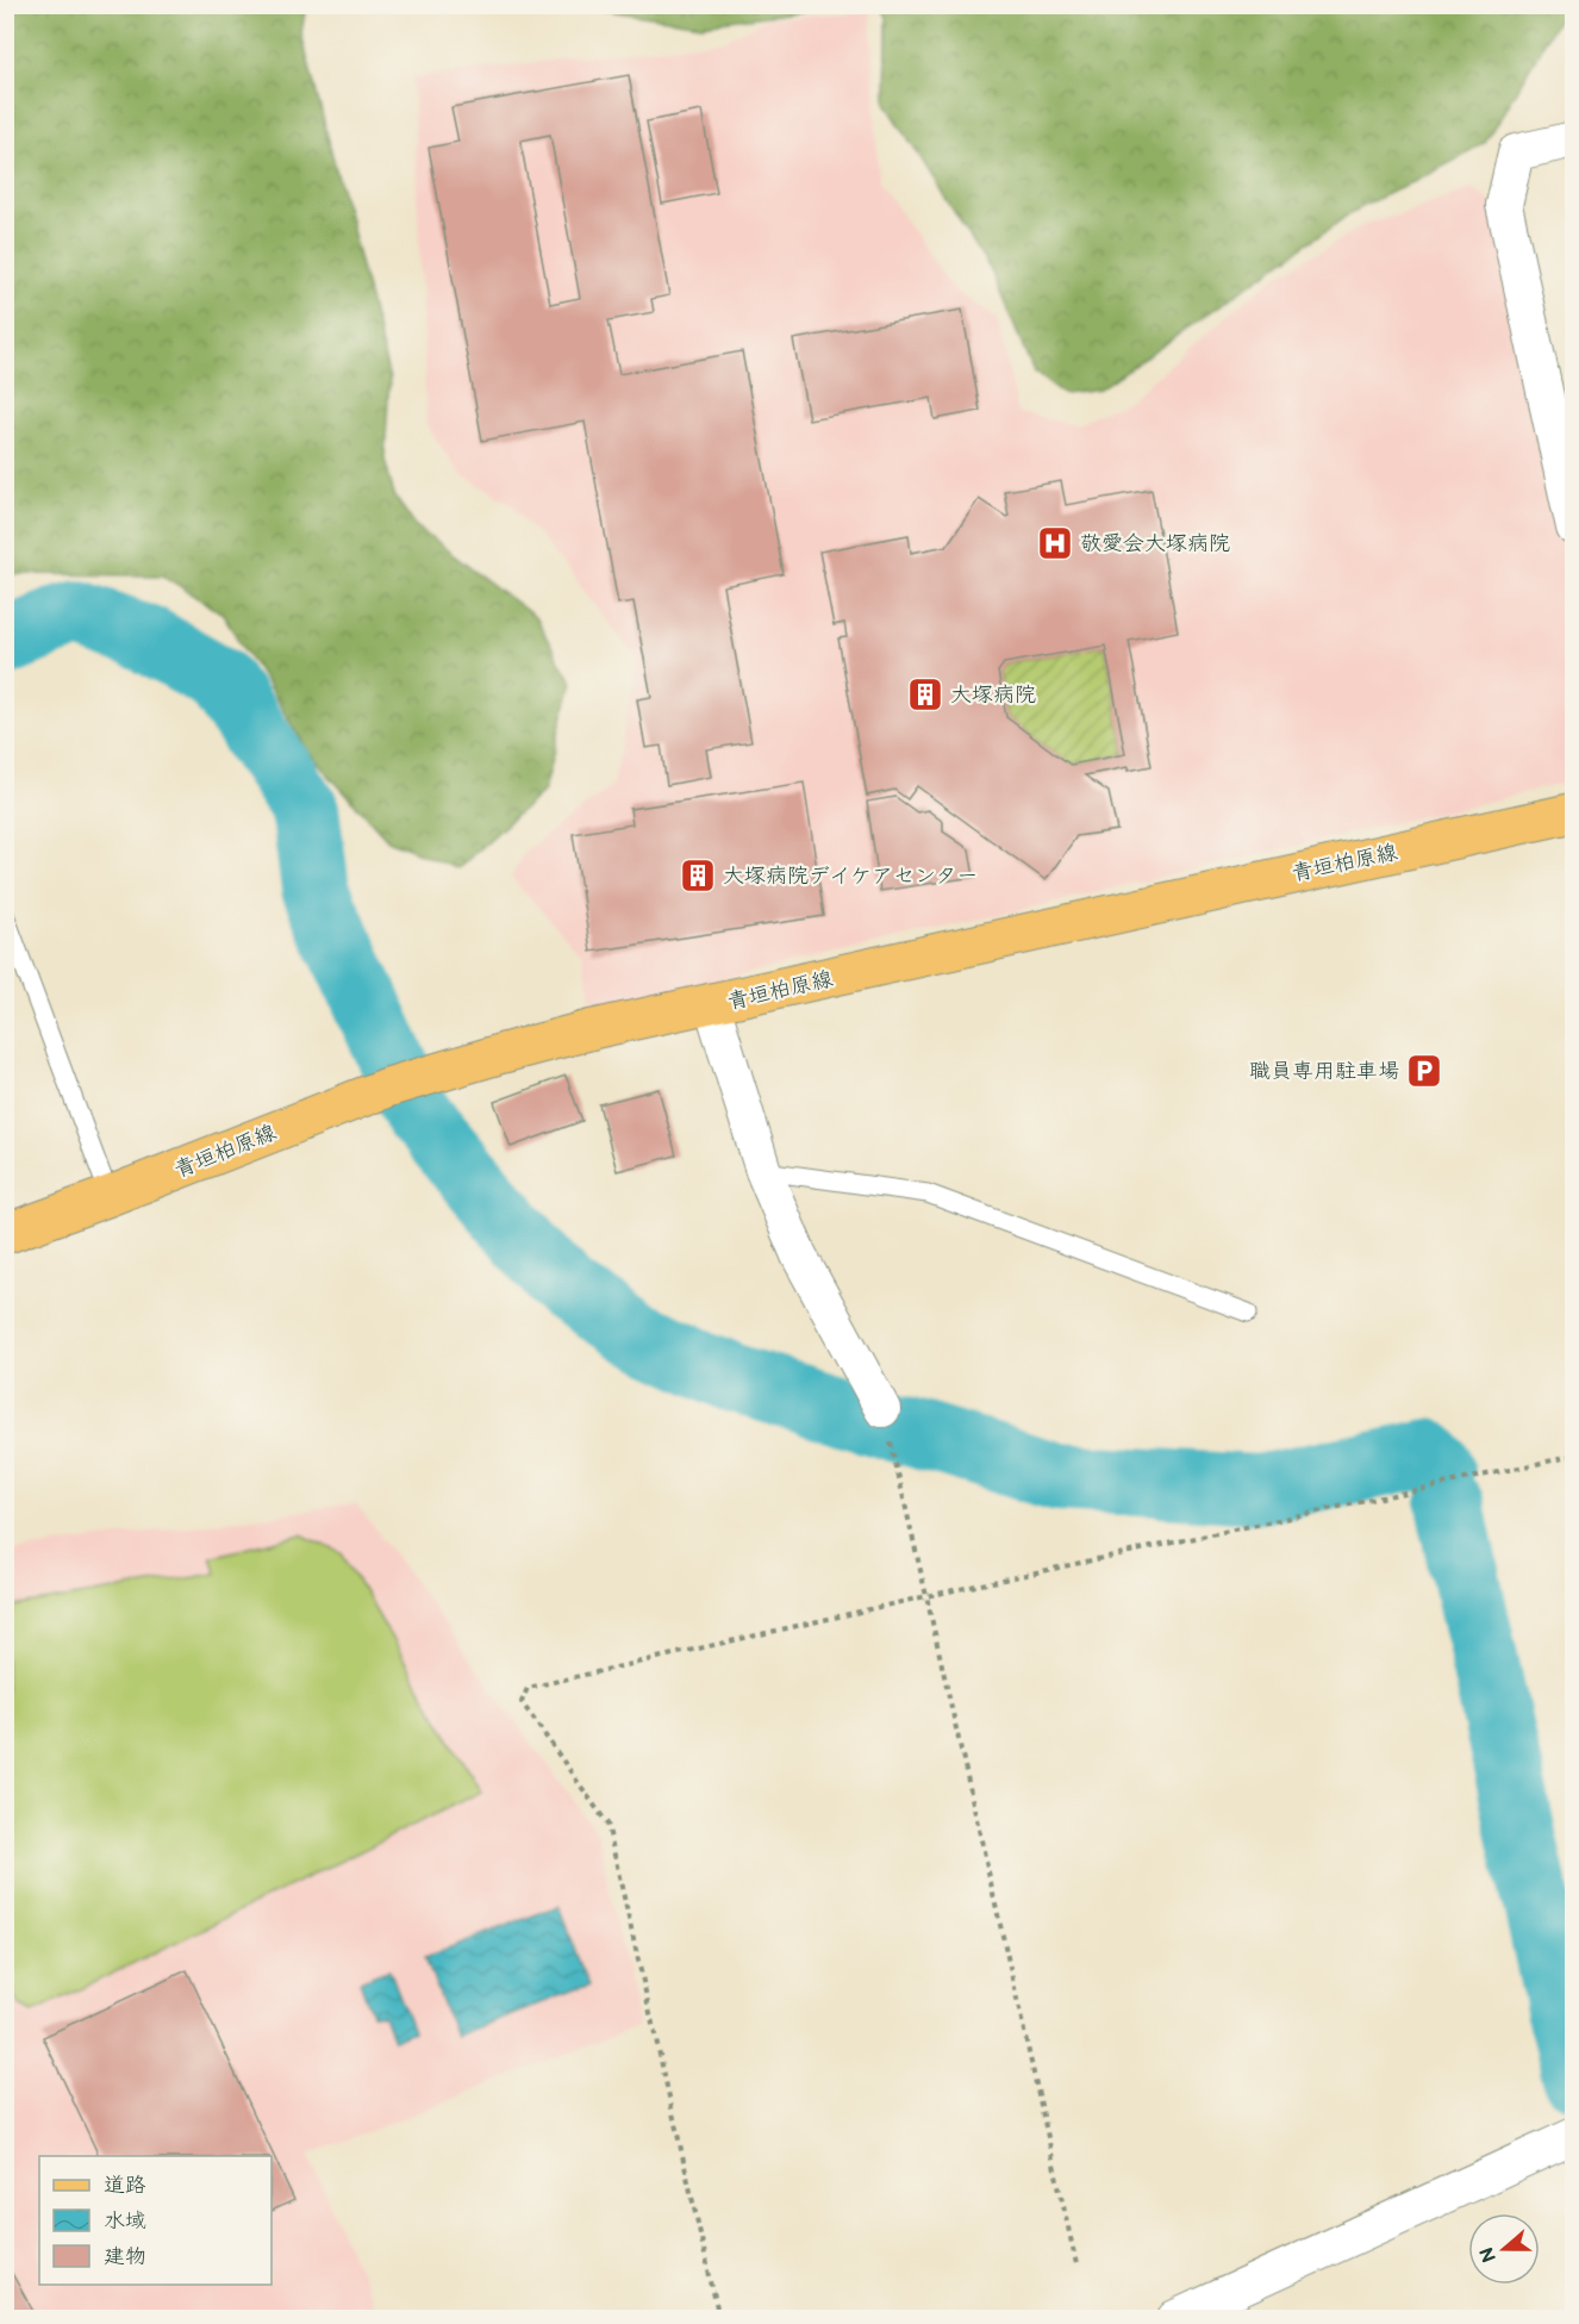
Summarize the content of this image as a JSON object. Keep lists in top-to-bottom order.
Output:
{
  "streets": {
    "main road": ["青垣柏原線"]
  },
  "places": {
    "hospital": ["敬愛会大塚病院"],
    "building": ["大塚病院", "大塚病院デイケアセンター"],
    "parking": ["職員専用駐車場"]
  },
  "legend": ["道路", "水域", "建物"],
  "north": "left"
}
